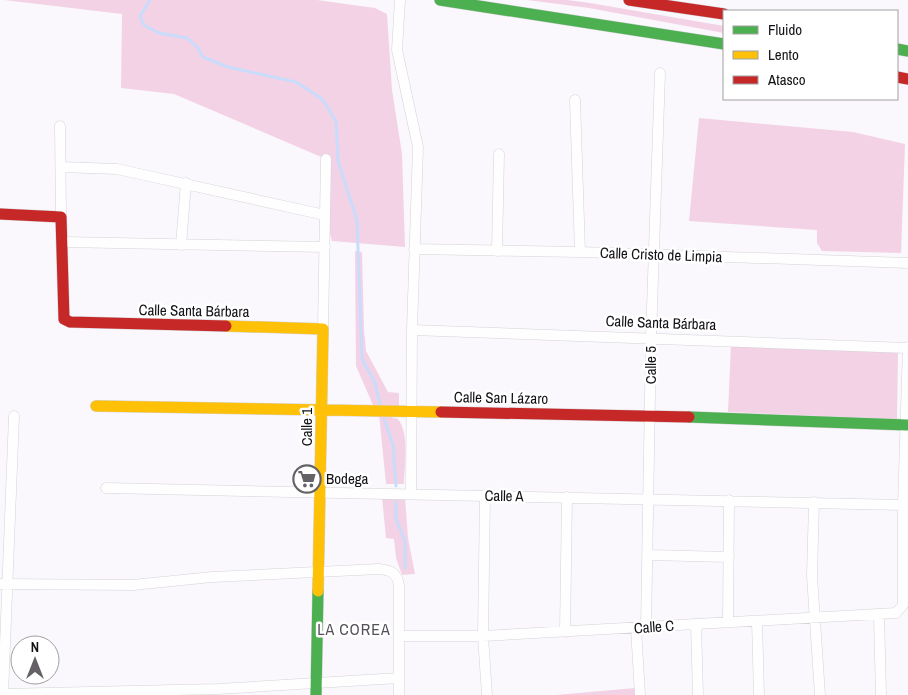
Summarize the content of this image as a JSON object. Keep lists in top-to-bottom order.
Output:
{
  "streets": {
    "main road": ["Calle Santa Bárbara", "Calle San Lázaro", "Calle 1"],
    "street": [
      "Calle Cristo de Limpia",
      "Calle 5",
      "Calle A",
      "Calle C"
    ]
  },
  "crossings": [
    ["Calle Cristo de Limpia", "Calle 5"],
    ["Calle Santa Bárbara", "Calle 5"],
    ["Calle Santa Bárbara", "Calle 1"],
    ["Calle 5", "Calle San Lázaro"],
    ["Calle 5", "Calle A"],
    ["Calle 5", "Calle C"],
    ["Calle San Lázaro", "Calle 1"],
    ["Calle 1", "Calle A"],
    ["Calle A", "Calle C"]
  ],
  "districts": ["LA COREA"],
  "places": {
    "supermarket": ["Bodega"]
  },
  "legend": ["Fluido", "Lento", "Atasco"],
  "north": "top"
}
